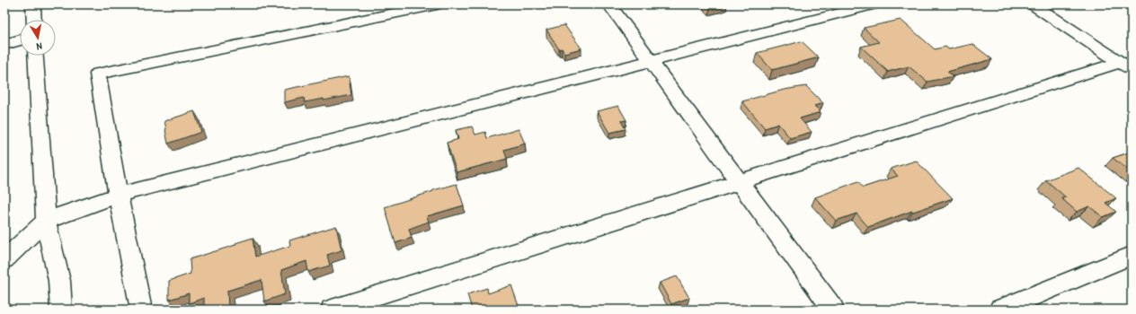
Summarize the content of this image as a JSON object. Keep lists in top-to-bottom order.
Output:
{
  "north": "bottom"
}
